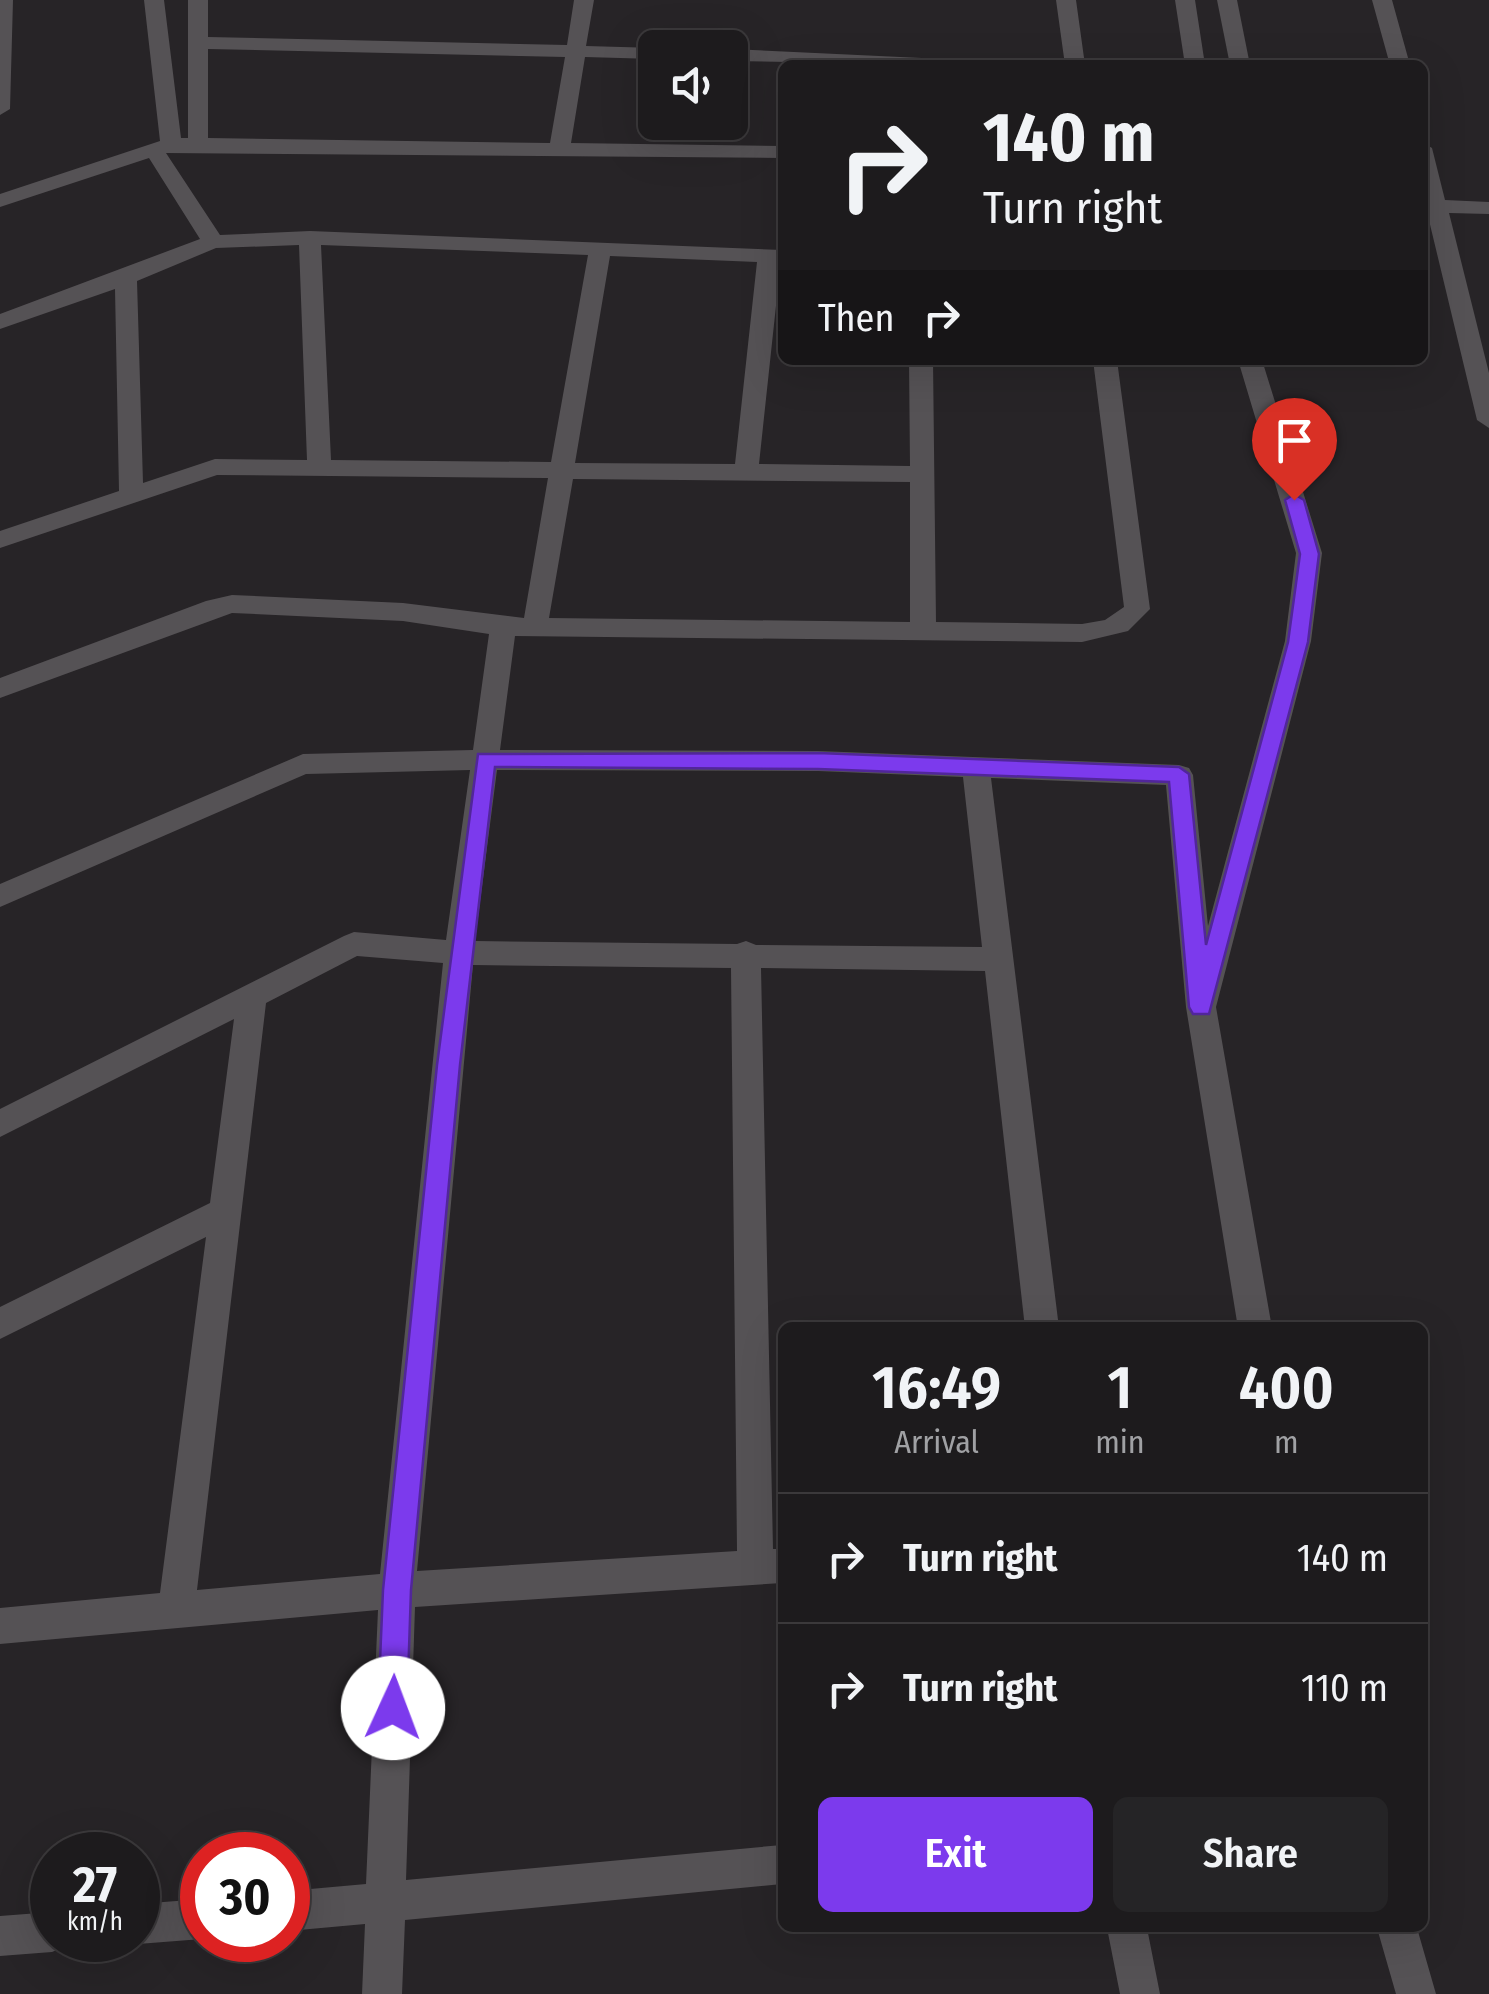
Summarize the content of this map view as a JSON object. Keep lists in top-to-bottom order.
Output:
{
  "page": {
    "turn": ["140 m", "Turn right"],
    "then": "Then",
    "eta": [
      "16:49",
      "Arrival",
      "1",
      "min",
      "400",
      "m"
    ],
    "list": [
      {
        "name": "Turn right",
        "value": "140 m"
      },
      {
        "name": "Turn right",
        "value": "110 m"
      }
    ],
    "buttons": ["Exit", "Share"],
    "speed": "27 km/h",
    "limit": "30"
  }
}
